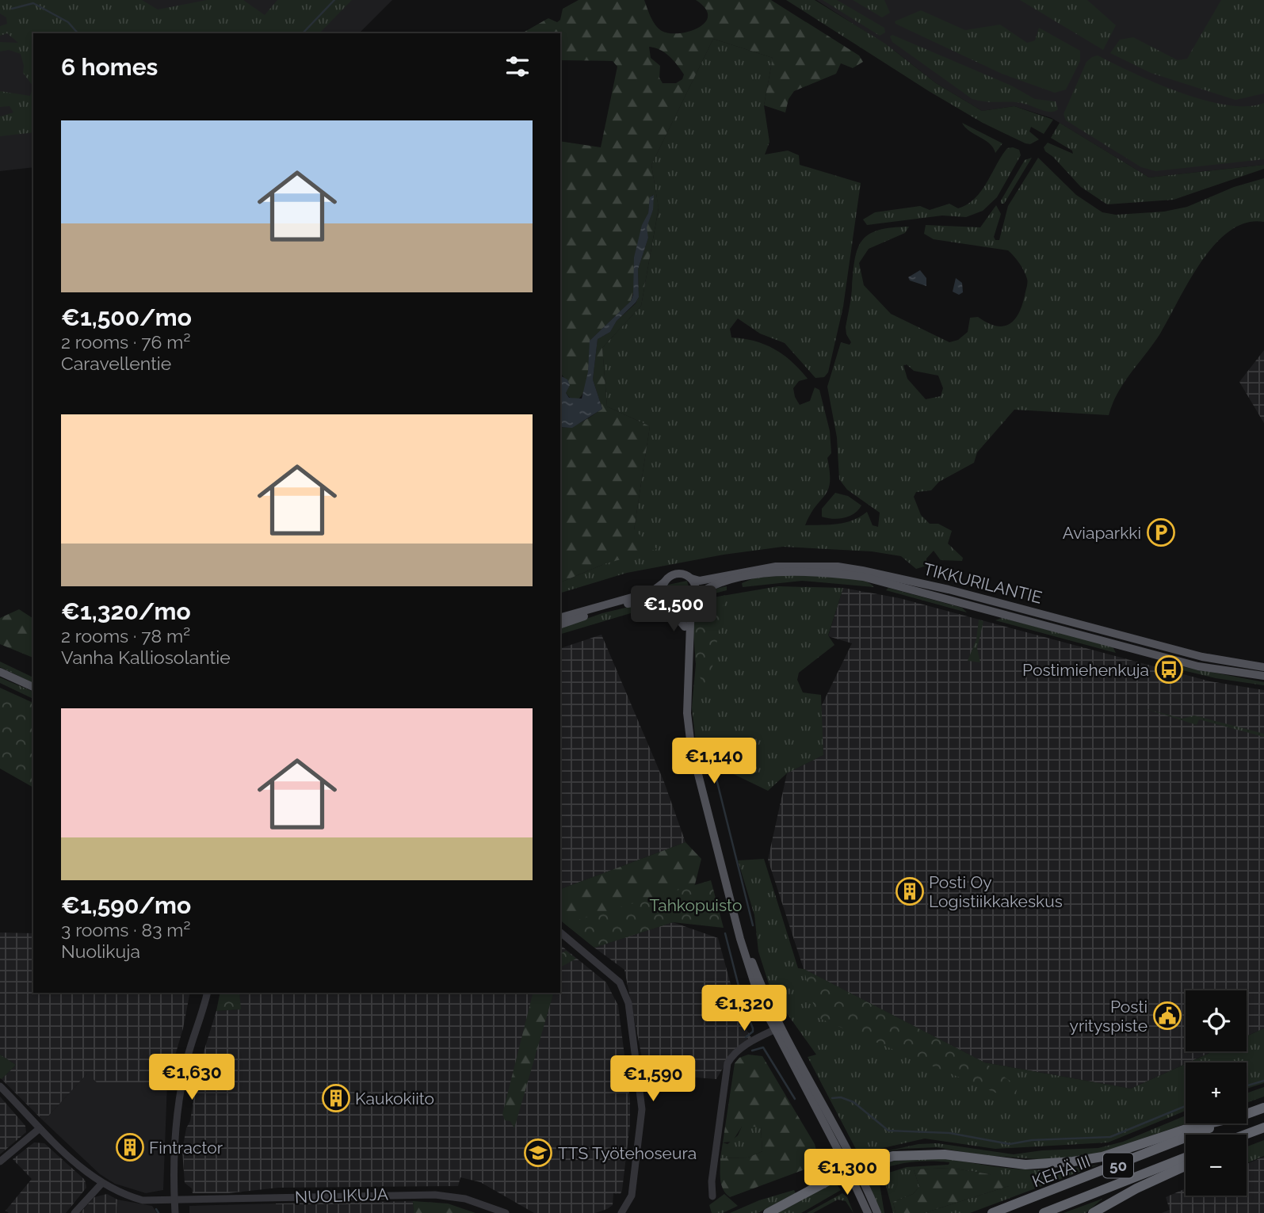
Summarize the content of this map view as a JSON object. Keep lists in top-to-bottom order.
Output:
{
  "streets": {
    "highway": ["50", "KEHÄ III"],
    "main road": ["TIKKURILANTIE"],
    "street": ["NUOLIKUJA"]
  },
  "parks": ["Tahkopuisto"],
  "places": {
    "parking": ["Aviaparkki"],
    "bus stop": ["Postimiehenkuja"],
    "building": ["Posti Oy Logistiikkakeskus", "Kaukokiito", "Fintractor"],
    "public building": ["Posti yrityspiste"],
    "school or university": ["TTS Työtehoseura"]
  },
  "page": {
    "heading": "6 homes",
    "list": [
      {
        "name": "€1,500/mo",
        "note": "2 rooms · 76 m² · Caravellentie"
      },
      {
        "name": "€1,320/mo",
        "note": "2 rooms · 78 m² · Vanha Kalliosolantie"
      },
      {
        "name": "€1,590/mo",
        "note": "3 rooms · 83 m² · Nuolikuja"
      }
    ],
    "price": [
      "€1,500",
      "€1,140",
      "€1,320",
      "€1,630",
      "€1,590",
      "€1,300"
    ],
    "map_buttons": ["+", "−"]
  }
}
